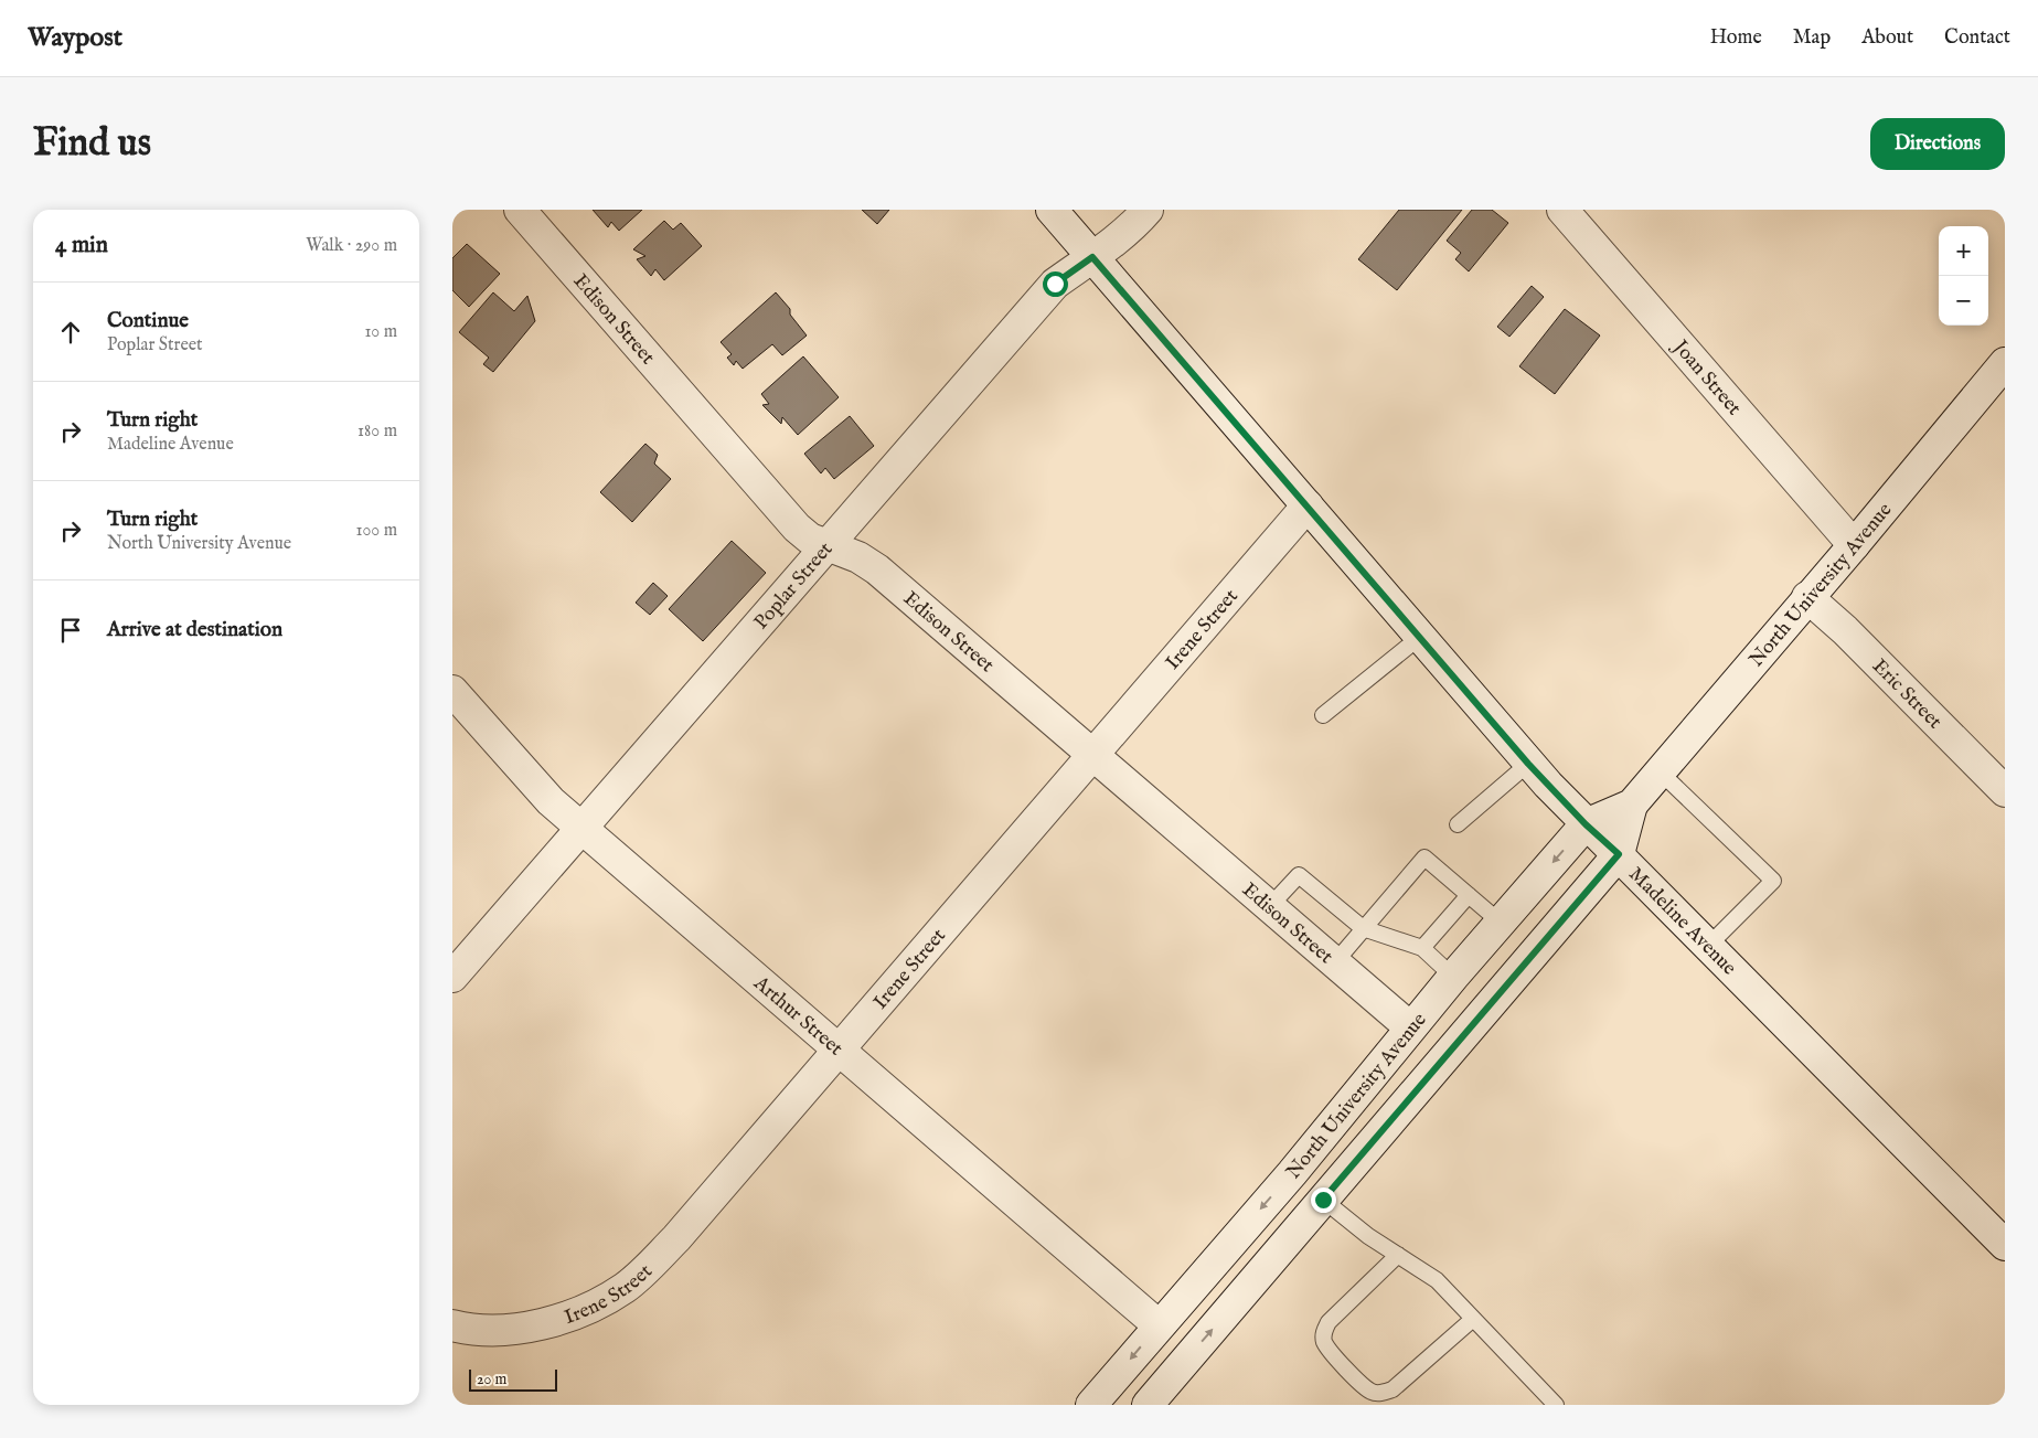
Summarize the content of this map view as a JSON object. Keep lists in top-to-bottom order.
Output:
{
  "streets": {
    "street": [
      "Edison Street",
      "Joan Street",
      "North University Avenue",
      "Poplar Street",
      "Irene Street",
      "Eric Street",
      "Madeline Avenue",
      "Arthur Street"
    ]
  },
  "crossings": [
    ["Edison Street", "North University Avenue"],
    ["Edison Street", "Poplar Street"],
    ["Edison Street", "Irene Street"],
    ["Joan Street", "North University Avenue"],
    ["North University Avenue", "Eric Street"],
    ["North University Avenue", "Madeline Avenue"],
    ["North University Avenue", "Arthur Street"],
    ["Poplar Street", "Madeline Avenue"],
    ["Poplar Street", "Arthur Street"],
    ["Irene Street", "Madeline Avenue"],
    ["Irene Street", "Arthur Street"]
  ],
  "scale_bar": "20 m",
  "page": {
    "header": "Waypost",
    "nav": [
      "Home",
      "Map",
      "About",
      "Contact"
    ],
    "buttons": "Directions",
    "title": "Find us",
    "heading": ["4 min", "Walk · 290 m"],
    "map_buttons": ["+", "−"],
    "list": [
      ["Continue", "Poplar Street", "10 m"],
      ["Turn right", "Madeline Avenue", "180 m"],
      ["Turn right", "North University Avenue", "100 m"],
      "Arrive at destination"
    ],
    "scale": "20 m"
  }
}
